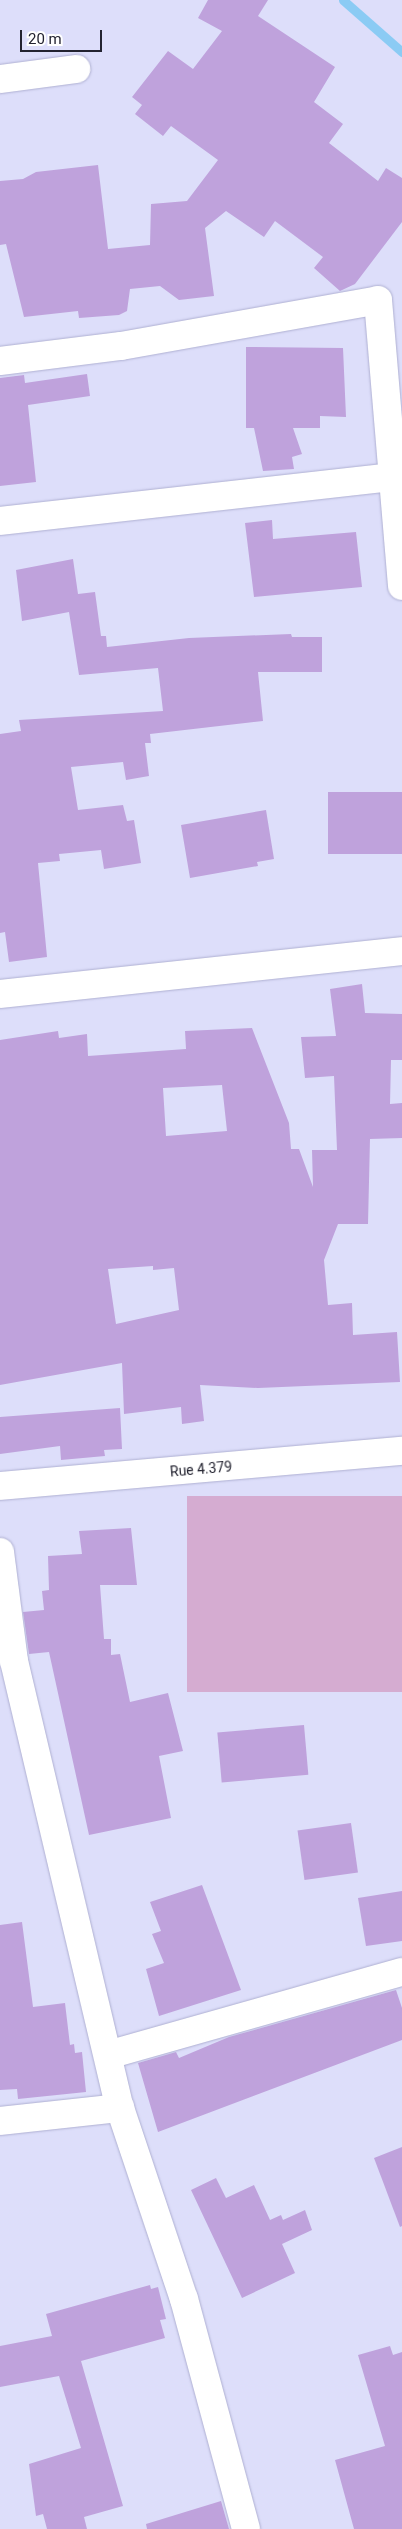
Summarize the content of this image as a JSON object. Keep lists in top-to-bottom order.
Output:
{
  "streets": {
    "street": ["Rue 4.379"]
  },
  "scale_bar": "20 m"
}
